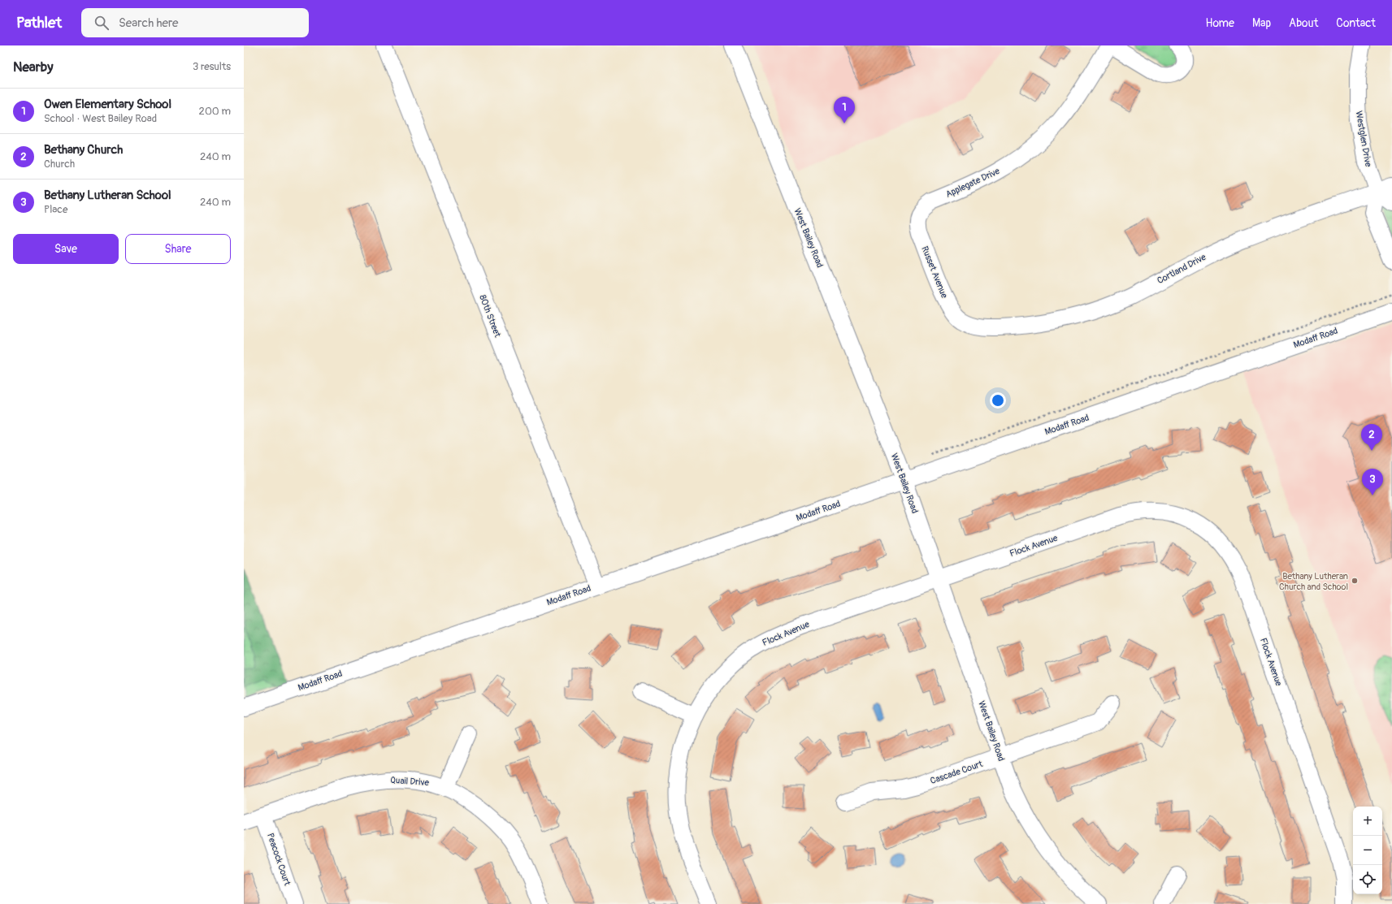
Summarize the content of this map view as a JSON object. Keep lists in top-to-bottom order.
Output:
{
  "streets": {
    "street": [
      "Westglen Drive",
      "Applegate Drive",
      "West Bailey Road",
      "Cortland Drive",
      "Russet Avenue",
      "80th Street",
      "Modaff Road",
      "Flock Avenue",
      "Cascade Court",
      "Quail Drive",
      "Peacock Court"
    ]
  },
  "crossings": [
    ["Westglen Drive", "Cortland Drive"],
    ["Applegate Drive", "Russet Avenue"],
    ["West Bailey Road", "Modaff Road"],
    ["West Bailey Road", "Flock Avenue"],
    ["West Bailey Road", "Cascade Court"],
    ["Cortland Drive", "Russet Avenue"],
    ["80th Street", "Modaff Road"],
    ["Quail Drive", "Peacock Court"]
  ],
  "places": ["Bethany Lutheran Church and School"],
  "page": {
    "header": "Pathlet",
    "search": "Search here",
    "nav": [
      "Home",
      "Map",
      "About",
      "Contact"
    ],
    "heading": ["Nearby", "3 results"],
    "list": [
      {
        "mark": "1",
        "name": "Owen Elementary School",
        "note": "School · West Bailey Road",
        "value": "200 m"
      },
      {
        "mark": "2",
        "name": "Bethany Church",
        "note": "Church",
        "value": "240 m"
      },
      {
        "mark": "3",
        "name": "Bethany Lutheran School",
        "note": "Place",
        "value": "240 m"
      }
    ],
    "pins": ["1", "2", "3"],
    "buttons": ["Save", "Share"],
    "map_buttons": ["+", "−"]
  }
}
